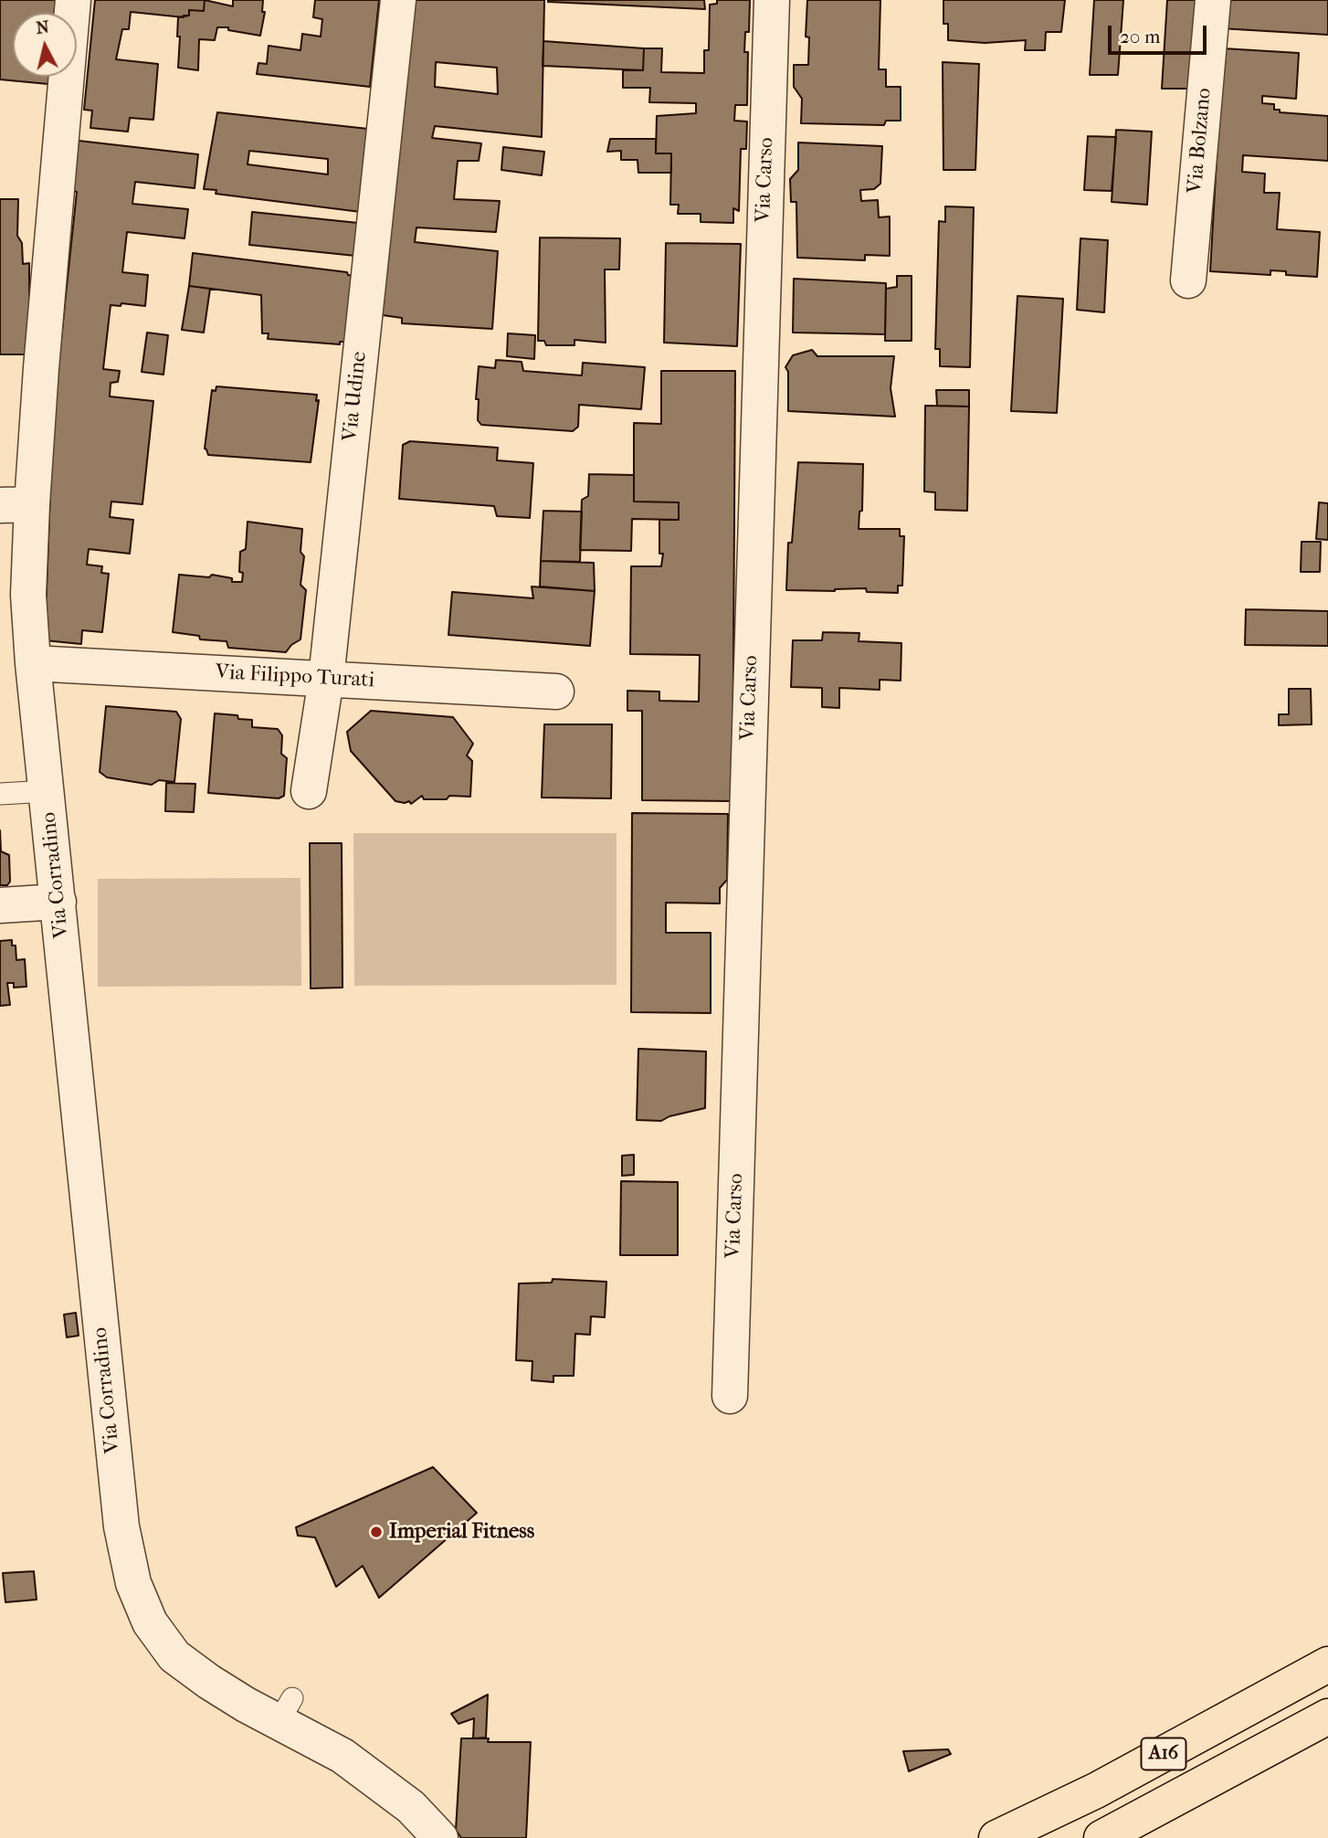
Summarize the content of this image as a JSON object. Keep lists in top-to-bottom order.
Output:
{
  "streets": {
    "highway": ["A16"],
    "street": [
      "Via Bolzano",
      "Via Carso",
      "Via Udine",
      "Via Filippo Turati",
      "Via Corradino"
    ]
  },
  "crossings": [
    ["Via Udine", "Via Filippo Turati"],
    ["Via Filippo Turati", "Via Corradino"]
  ],
  "places": ["Imperial Fitness"],
  "scale_bar": "20 m",
  "north": "top"
}
